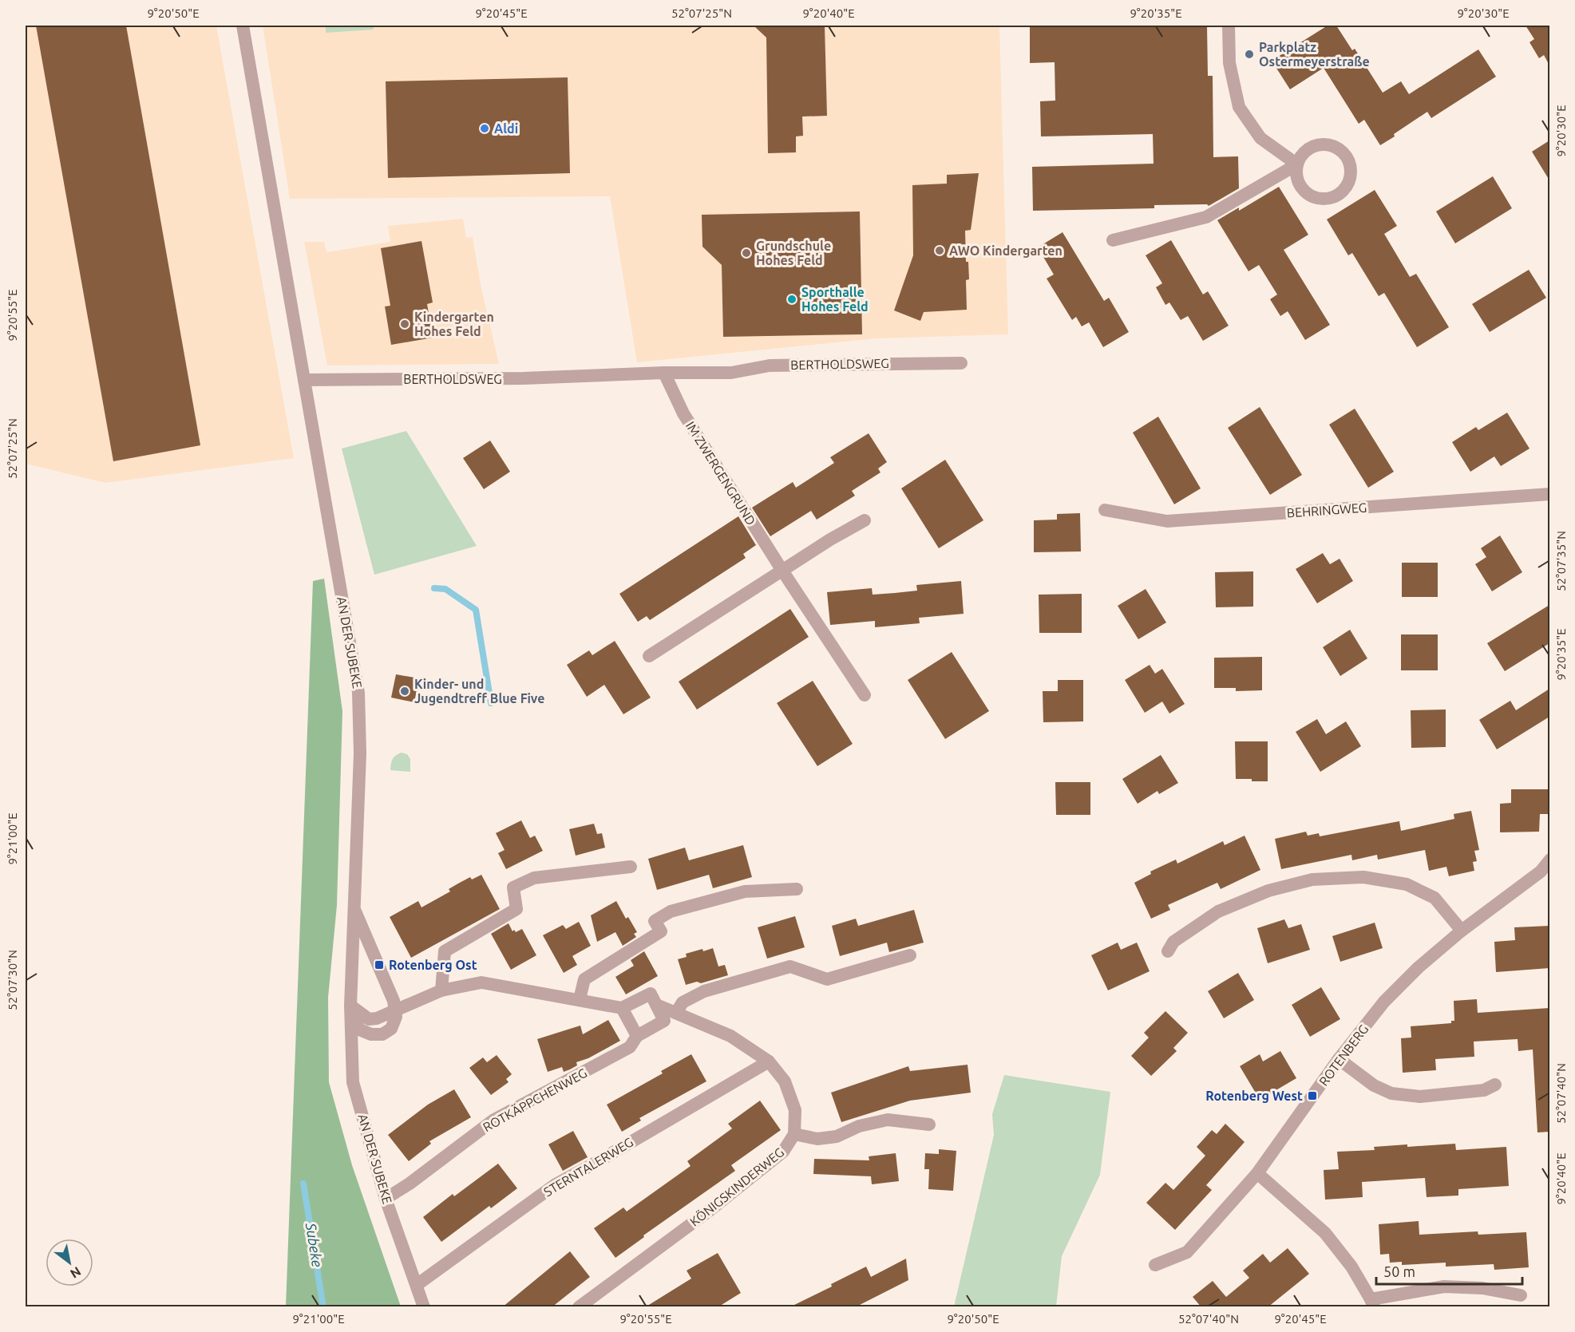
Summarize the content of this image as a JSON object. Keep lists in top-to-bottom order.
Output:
{
  "streets": {
    "street": [
      "BERTHOLDSWEG",
      "IM ZWERGENGRUND",
      "BEHRINGWEG",
      "AN DER SUBEKE",
      "ROTENBERG",
      "ROTKÄPPCHENWEG",
      "STERNTALERWEG",
      "KÖNIGSKINDERWEG"
    ]
  },
  "crossings": [
    ["BERTHOLDSWEG", "IM ZWERGENGRUND"],
    ["BERTHOLDSWEG", "AN DER SUBEKE"],
    ["AN DER SUBEKE", "ROTKÄPPCHENWEG"],
    ["AN DER SUBEKE", "STERNTALERWEG"],
    ["STERNTALERWEG", "KÖNIGSKINDERWEG"]
  ],
  "water": ["Subeke"],
  "places": {
    "other": [
      "Parkplatz Ostermeyerstraße",
      "Aldi",
      "AWO Kindergarten",
      "Grundschule Hohes Feld",
      "Sporthalle Hohes Feld",
      "Kindergarten Hohes Feld",
      "Kinder- und Jugendtreff Blue Five"
    ],
    "transit": ["Rotenberg Ost", "Rotenberg West"]
  },
  "scale_bar": "50 m",
  "north": "bottom right",
  "coordinates": [
    "9°20'50\"E",
    "9°20'45\"E",
    "52°07'25\"N",
    "9°20'40\"E",
    "9°20'35\"E",
    "9°20'30\"E",
    "9°20'55\"E",
    "52°07'35\"N",
    "9°21'00\"E",
    "52°07'30\"N",
    "52°07'40\"N"
  ]
}
